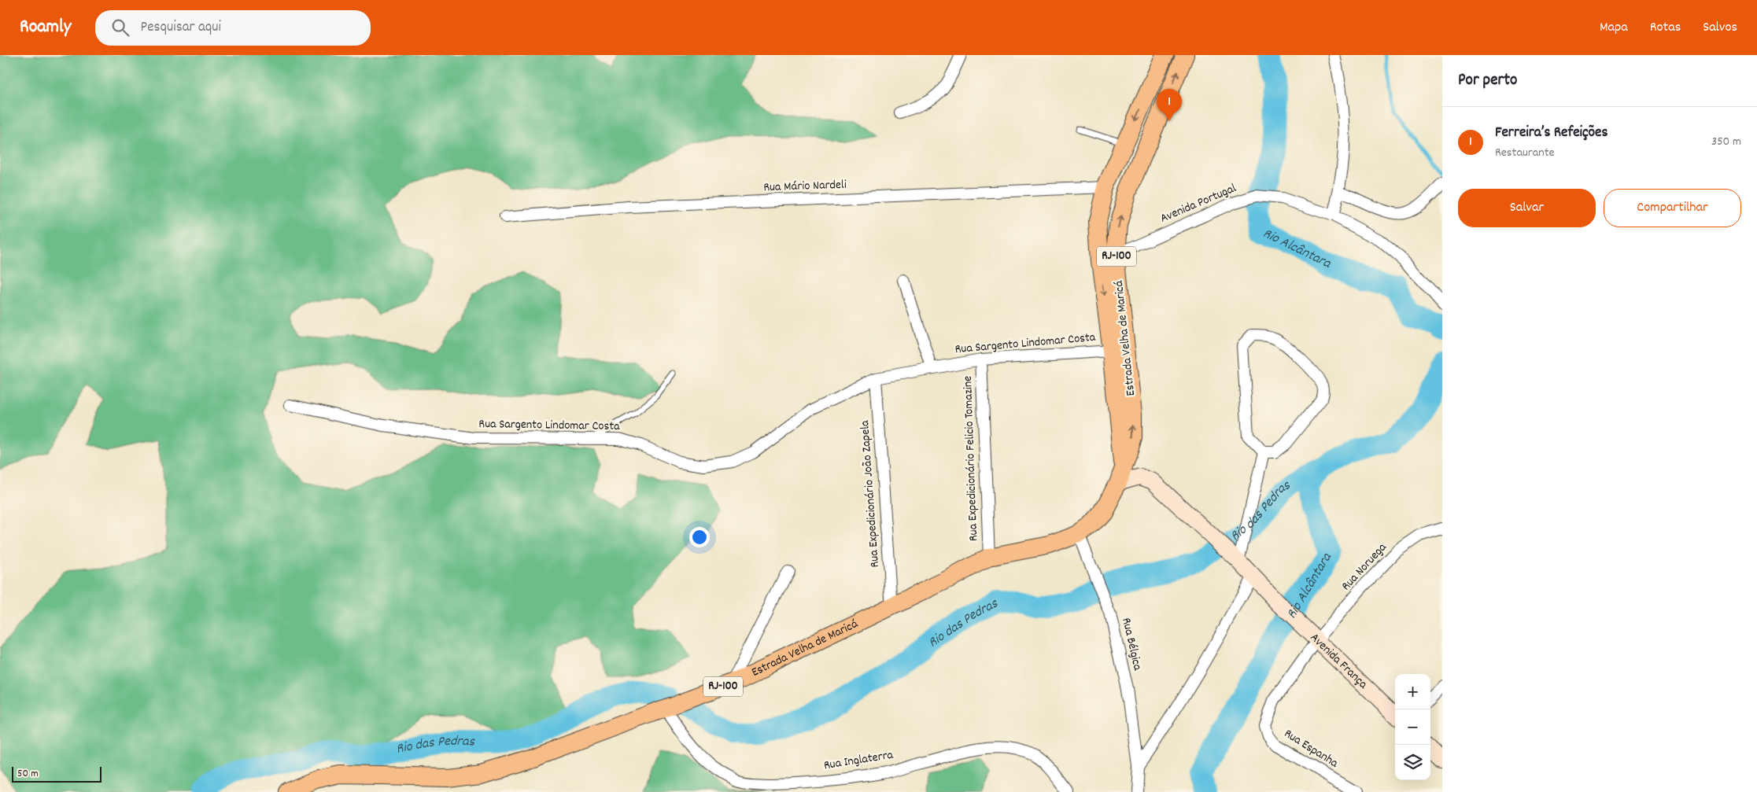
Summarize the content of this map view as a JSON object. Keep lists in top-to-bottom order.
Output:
{
  "streets": {
    "main road": ["RJ-100", "Estrada Velha de Maricá"],
    "street": [
      "Rua Mário Nardeli",
      "Avenida Portugal",
      "Rua Sargento Lindomar Costa",
      "Rua Expedicionário Felicio Tomazine",
      "Rua Expedicionário João Zapela",
      "Rua Noruega",
      "Rua Bélgica",
      "Avenida França",
      "Rua Espanha",
      "Rua Inglaterra"
    ]
  },
  "crossings": [
    ["Rua Mário Nardeli", "Estrada Velha de Maricá"],
    ["Avenida Portugal", "Estrada Velha de Maricá"],
    ["Estrada Velha de Maricá", "Rua Sargento Lindomar Costa"],
    ["Estrada Velha de Maricá", "Rua Expedicionário Felicio Tomazine"],
    ["Estrada Velha de Maricá", "Rua Expedicionário João Zapela"],
    ["Estrada Velha de Maricá", "Rua Bélgica"],
    ["Estrada Velha de Maricá", "Avenida França"],
    ["Estrada Velha de Maricá", "Rua Inglaterra"],
    ["Rua Sargento Lindomar Costa", "Rua Expedicionário Felicio Tomazine"],
    ["Rua Sargento Lindomar Costa", "Rua Expedicionário João Zapela"],
    ["Rua Noruega", "Avenida França"],
    ["Rua Noruega", "Rua Espanha"],
    ["Avenida França", "Rua Espanha"]
  ],
  "water": ["Rio Alcântara", "Rio das Pedras"],
  "scale_bar": "50 m",
  "page": {
    "header": "Roamly",
    "search": "Pesquisar aqui",
    "nav": ["Mapa", "Rotas", "Salvos"],
    "heading": "Por perto",
    "pins": "1",
    "list": [
      {
        "mark": "1",
        "name": "Ferreira’s Refeições",
        "note": "Restaurante",
        "value": "350 m"
      }
    ],
    "buttons": ["Salvar", "Compartilhar"],
    "map_buttons": ["+", "−"],
    "scale": "50 m"
  }
}
